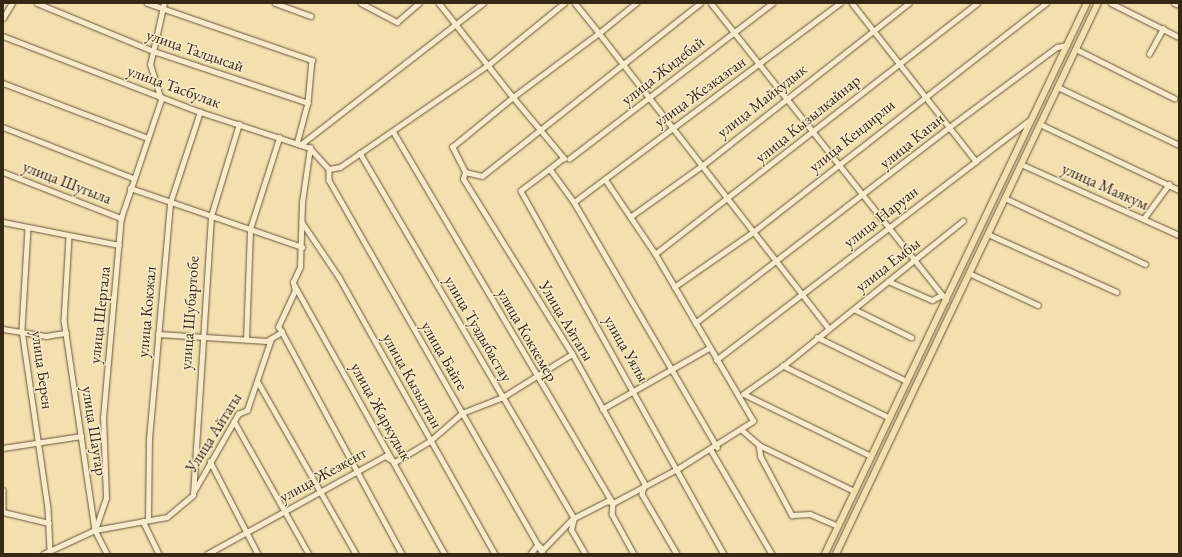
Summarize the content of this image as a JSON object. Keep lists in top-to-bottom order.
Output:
{
  "streets": {
    "street": [
      "улица Талдысай",
      "улица Жидебай",
      "улица Тасбулак",
      "улица Жезказган",
      "улица Майкудык",
      "улица Кызылкайнар",
      "улица Кендирли",
      "улица Каган",
      "улица Шугыла",
      "улица Маякум",
      "улица Наруан",
      "улица Ембы",
      "улица Кокжал",
      "улица Шубартобе",
      "улица Шергала",
      "Улица Айтагы",
      "улица Туздыбастау",
      "улица Коккемер",
      "улица Уялы",
      "улица Байге",
      "улица Берен",
      "улица Кызылтан",
      "улица Жаркудык",
      "улица Шаугар",
      "улица Жезкент"
    ]
  },
  "crossings": [
    ["улица Тасбулак", "улица Кокжал"],
    ["улица Тасбулак", "улица Шубартобе"],
    ["улица Тасбулак", "улица Шергала"],
    ["улица Шугыла", "улица Шергала"],
    ["улица Шубартобе", "Улица Айтагы"],
    ["улица Шергала", "улица Шаугар"],
    ["улица Жаркудык", "улица Жезкент"]
  ]
}
